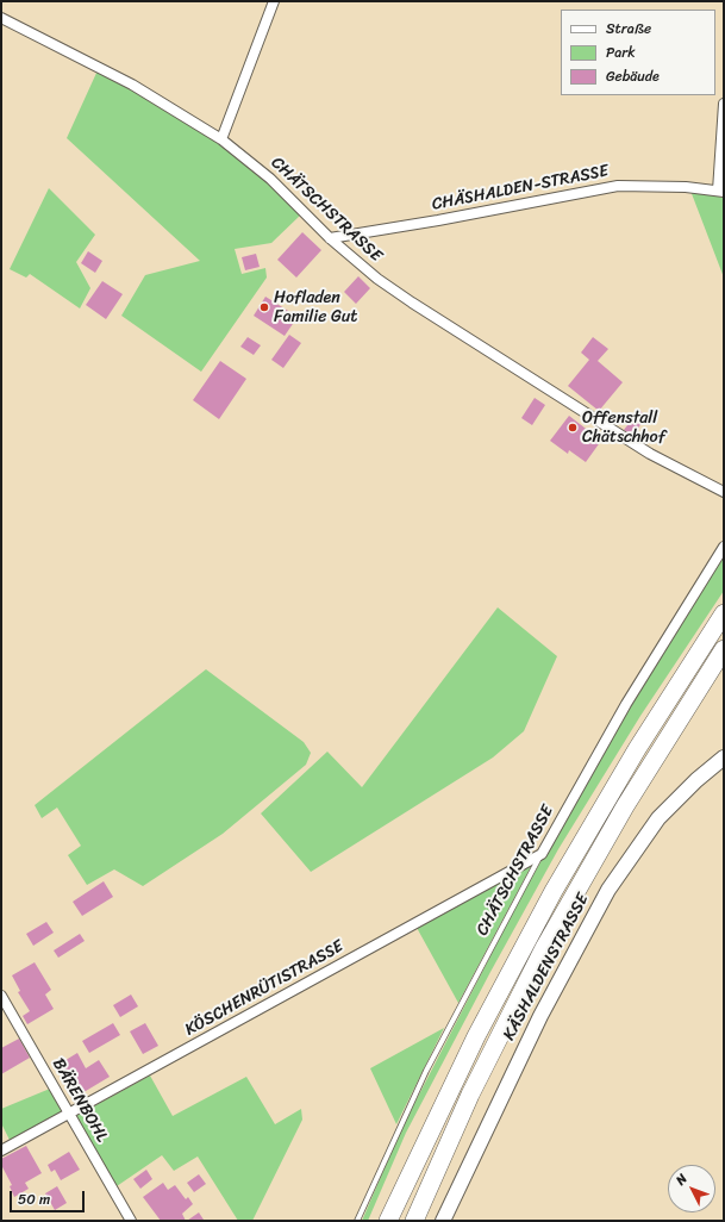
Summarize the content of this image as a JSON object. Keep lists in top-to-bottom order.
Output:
{
  "streets": {
    "street": [
      "CHÄSHALDEN-STRASSE",
      "CHÄTSCHSTRASSE",
      "KÄSHALDENSTRASSE",
      "KÖSCHENRÜTISTRASSE",
      "BÄRENBOHL"
    ]
  },
  "crossings": [
    ["CHÄSHALDEN-STRASSE", "CHÄTSCHSTRASSE"],
    ["CHÄTSCHSTRASSE", "KÖSCHENRÜTISTRASSE"],
    ["KÖSCHENRÜTISTRASSE", "BÄRENBOHL"]
  ],
  "places": ["Hofladen Familie Gut", "Offenstall Chätschhof"],
  "legend": ["Straße", "Park", "Gebäude"],
  "scale_bar": "50 m",
  "north": "top left"
}
